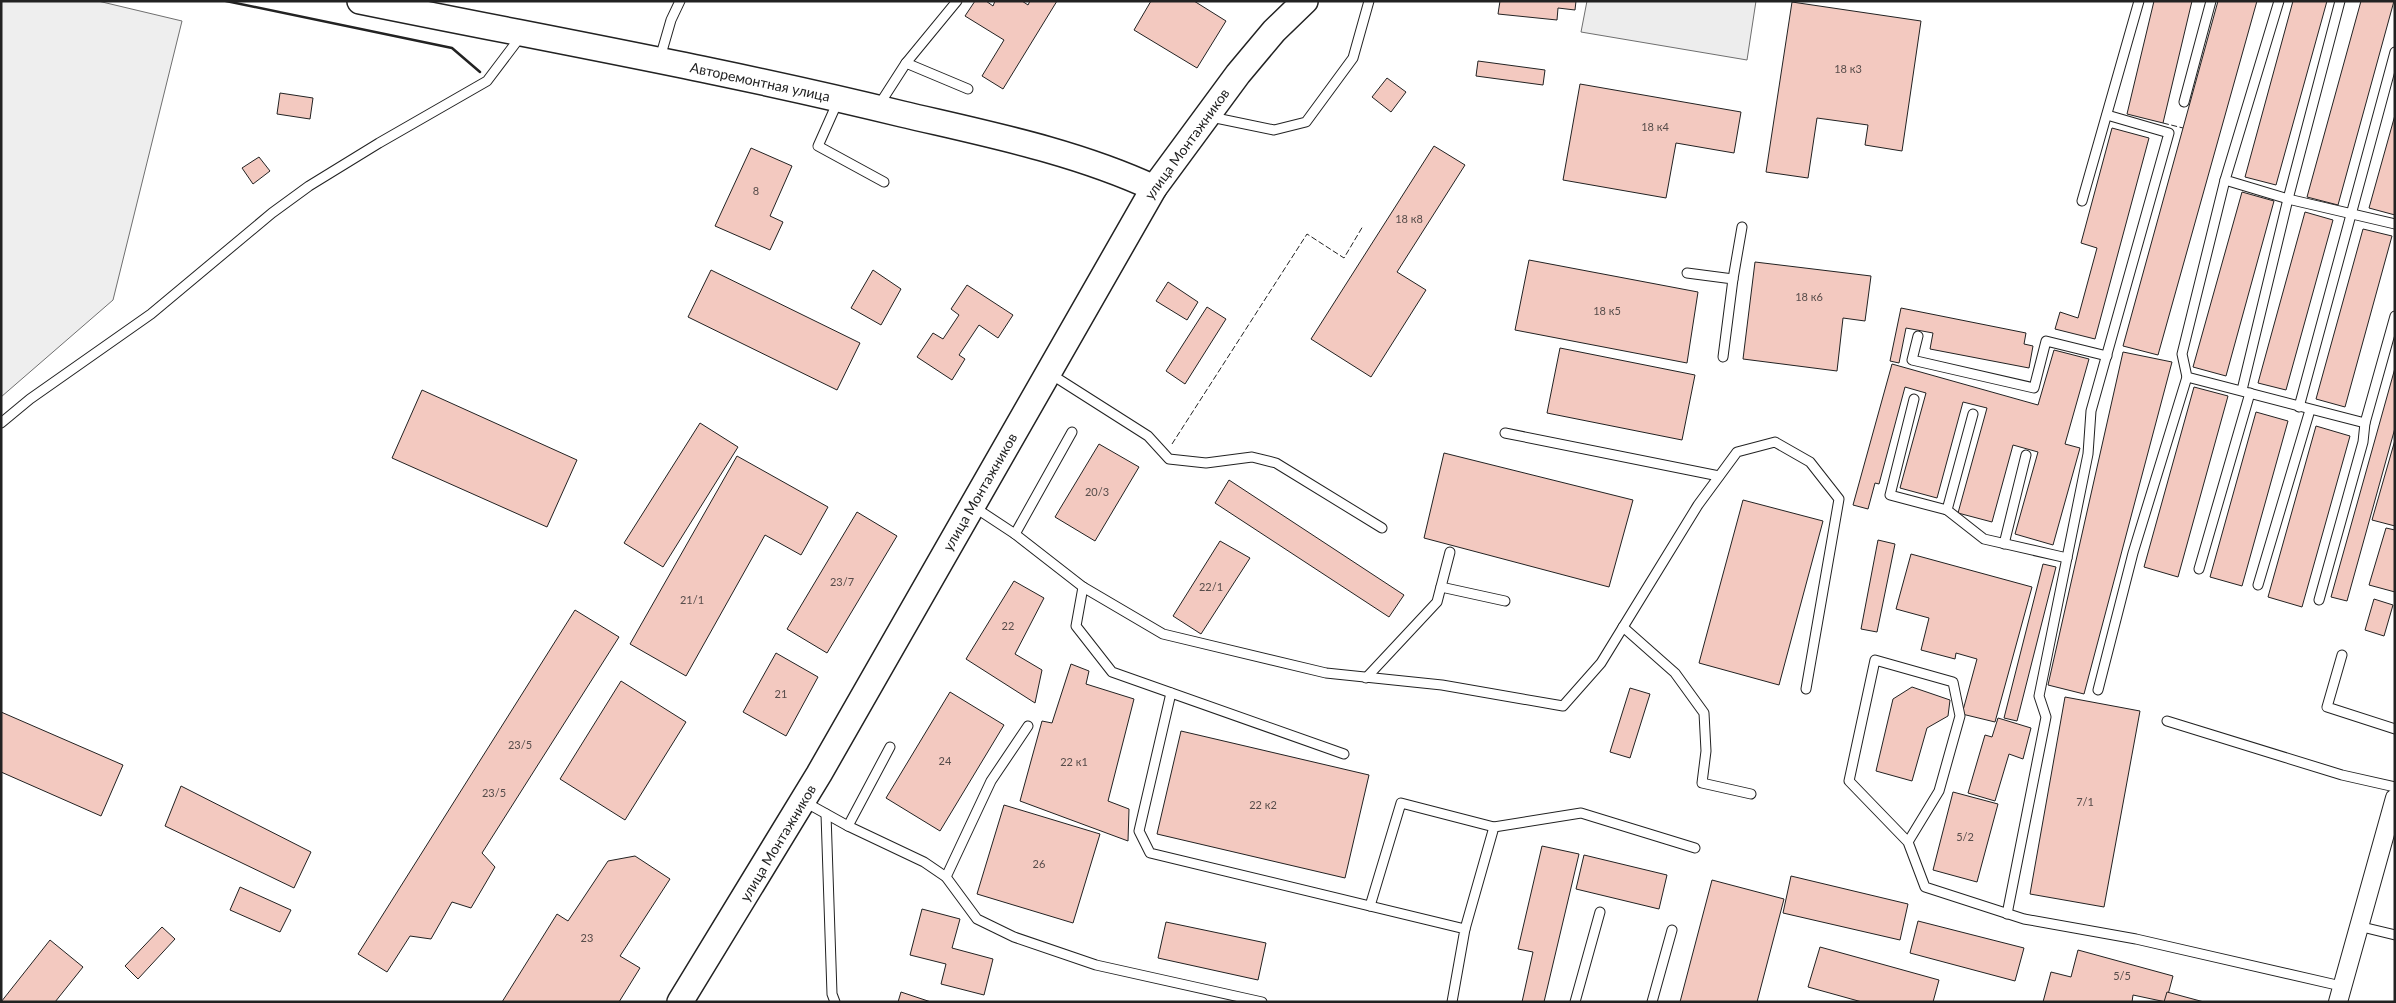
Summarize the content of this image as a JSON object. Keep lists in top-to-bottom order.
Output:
{
  "streets": {
    "main road": ["Авторемонтная улица", "улица Монтажников"]
  },
  "crossings": [
    ["Авторемонтная улица", "улица Монтажников"]
  ],
  "house_numbers": [
    "18 к3",
    "18 к4",
    "8",
    "18 к8",
    "18 к6",
    "18 к5",
    "20/3",
    "23/7",
    "22/1",
    "21/1",
    "22",
    "21",
    "23/5",
    "24",
    "22 к1",
    "23/5",
    "7/1",
    "22 к2",
    "5/2",
    "26",
    "23",
    "5/5"
  ]
}
